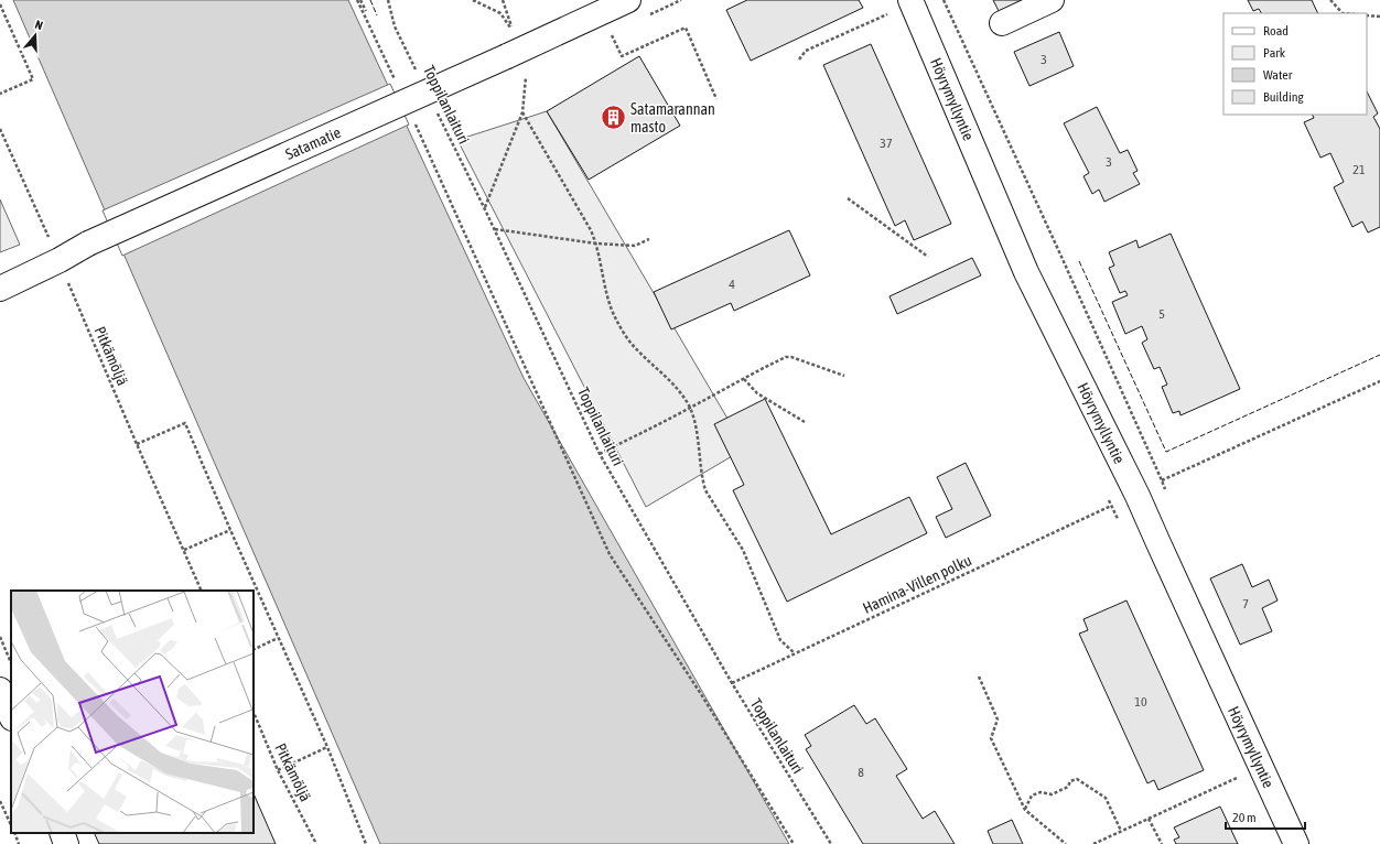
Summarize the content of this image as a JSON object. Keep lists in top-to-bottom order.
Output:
{
  "streets": {
    "street": ["Höyrymyllyntie", "Satamatie"],
    "path": ["Toppilanlaituri", "Pitkämöljä", "Hamina-Villen polku"]
  },
  "crossings": [
    ["Höyrymyllyntie", "Hamina-Villen polku"],
    ["Toppilanlaituri", "Hamina-Villen polku"],
    ["Satamatie", "Pitkämöljä"]
  ],
  "places": {
    "building": ["Satamarannan masto"]
  },
  "house_numbers": [
    "3",
    "37",
    "3",
    "21",
    "4",
    "5",
    "7",
    "10",
    "8"
  ],
  "legend": [
    "Road",
    "Park",
    "Water",
    "Building"
  ],
  "scale_bar": "20 m",
  "north": "top"
}
